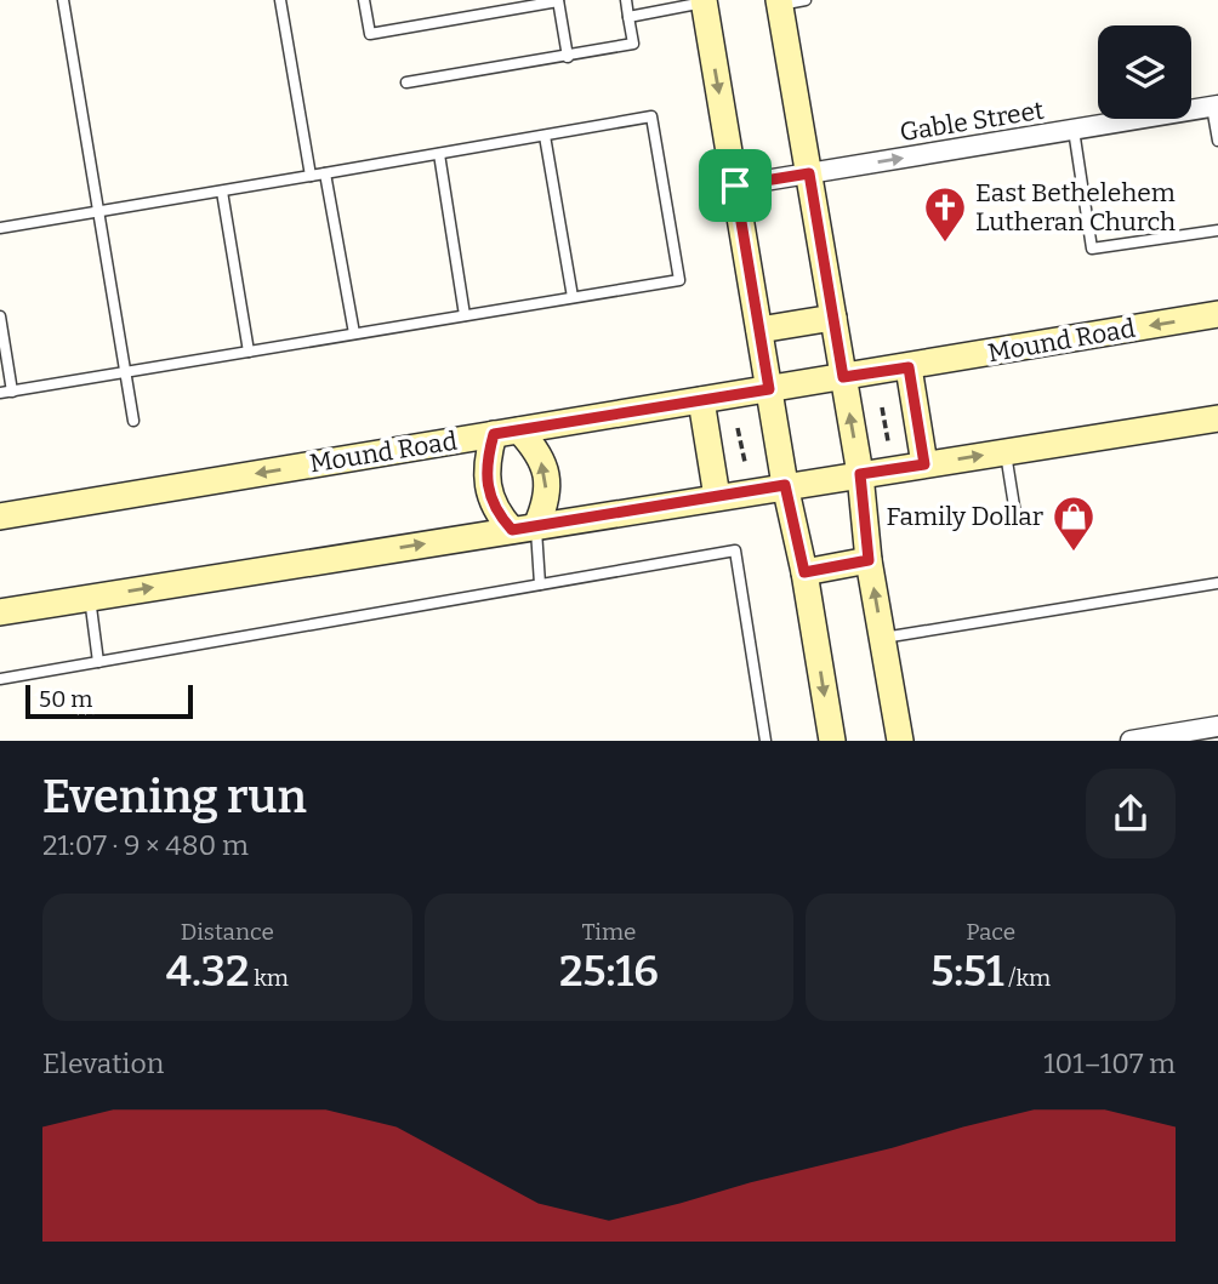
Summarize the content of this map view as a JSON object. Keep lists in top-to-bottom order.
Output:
{
  "streets": {
    "main road": ["Mound Road"],
    "street": ["Gable Street"]
  },
  "one_way": ["Gable Street"],
  "places": {
    "church": ["East Bethelehem Lutheran Church"],
    "shop": ["Family Dollar"]
  },
  "scale_bar": "50 m",
  "page": {
    "scale": "50 m",
    "heading": ["Evening run", "21:07 · 9 × 480 m"],
    "stats": [
      ["Distance", "4.32 km"],
      ["Time", "25:16"],
      ["Pace", "5:51 /km"]
    ],
    "chart": ["Elevation", "101–107 m"]
  }
}
